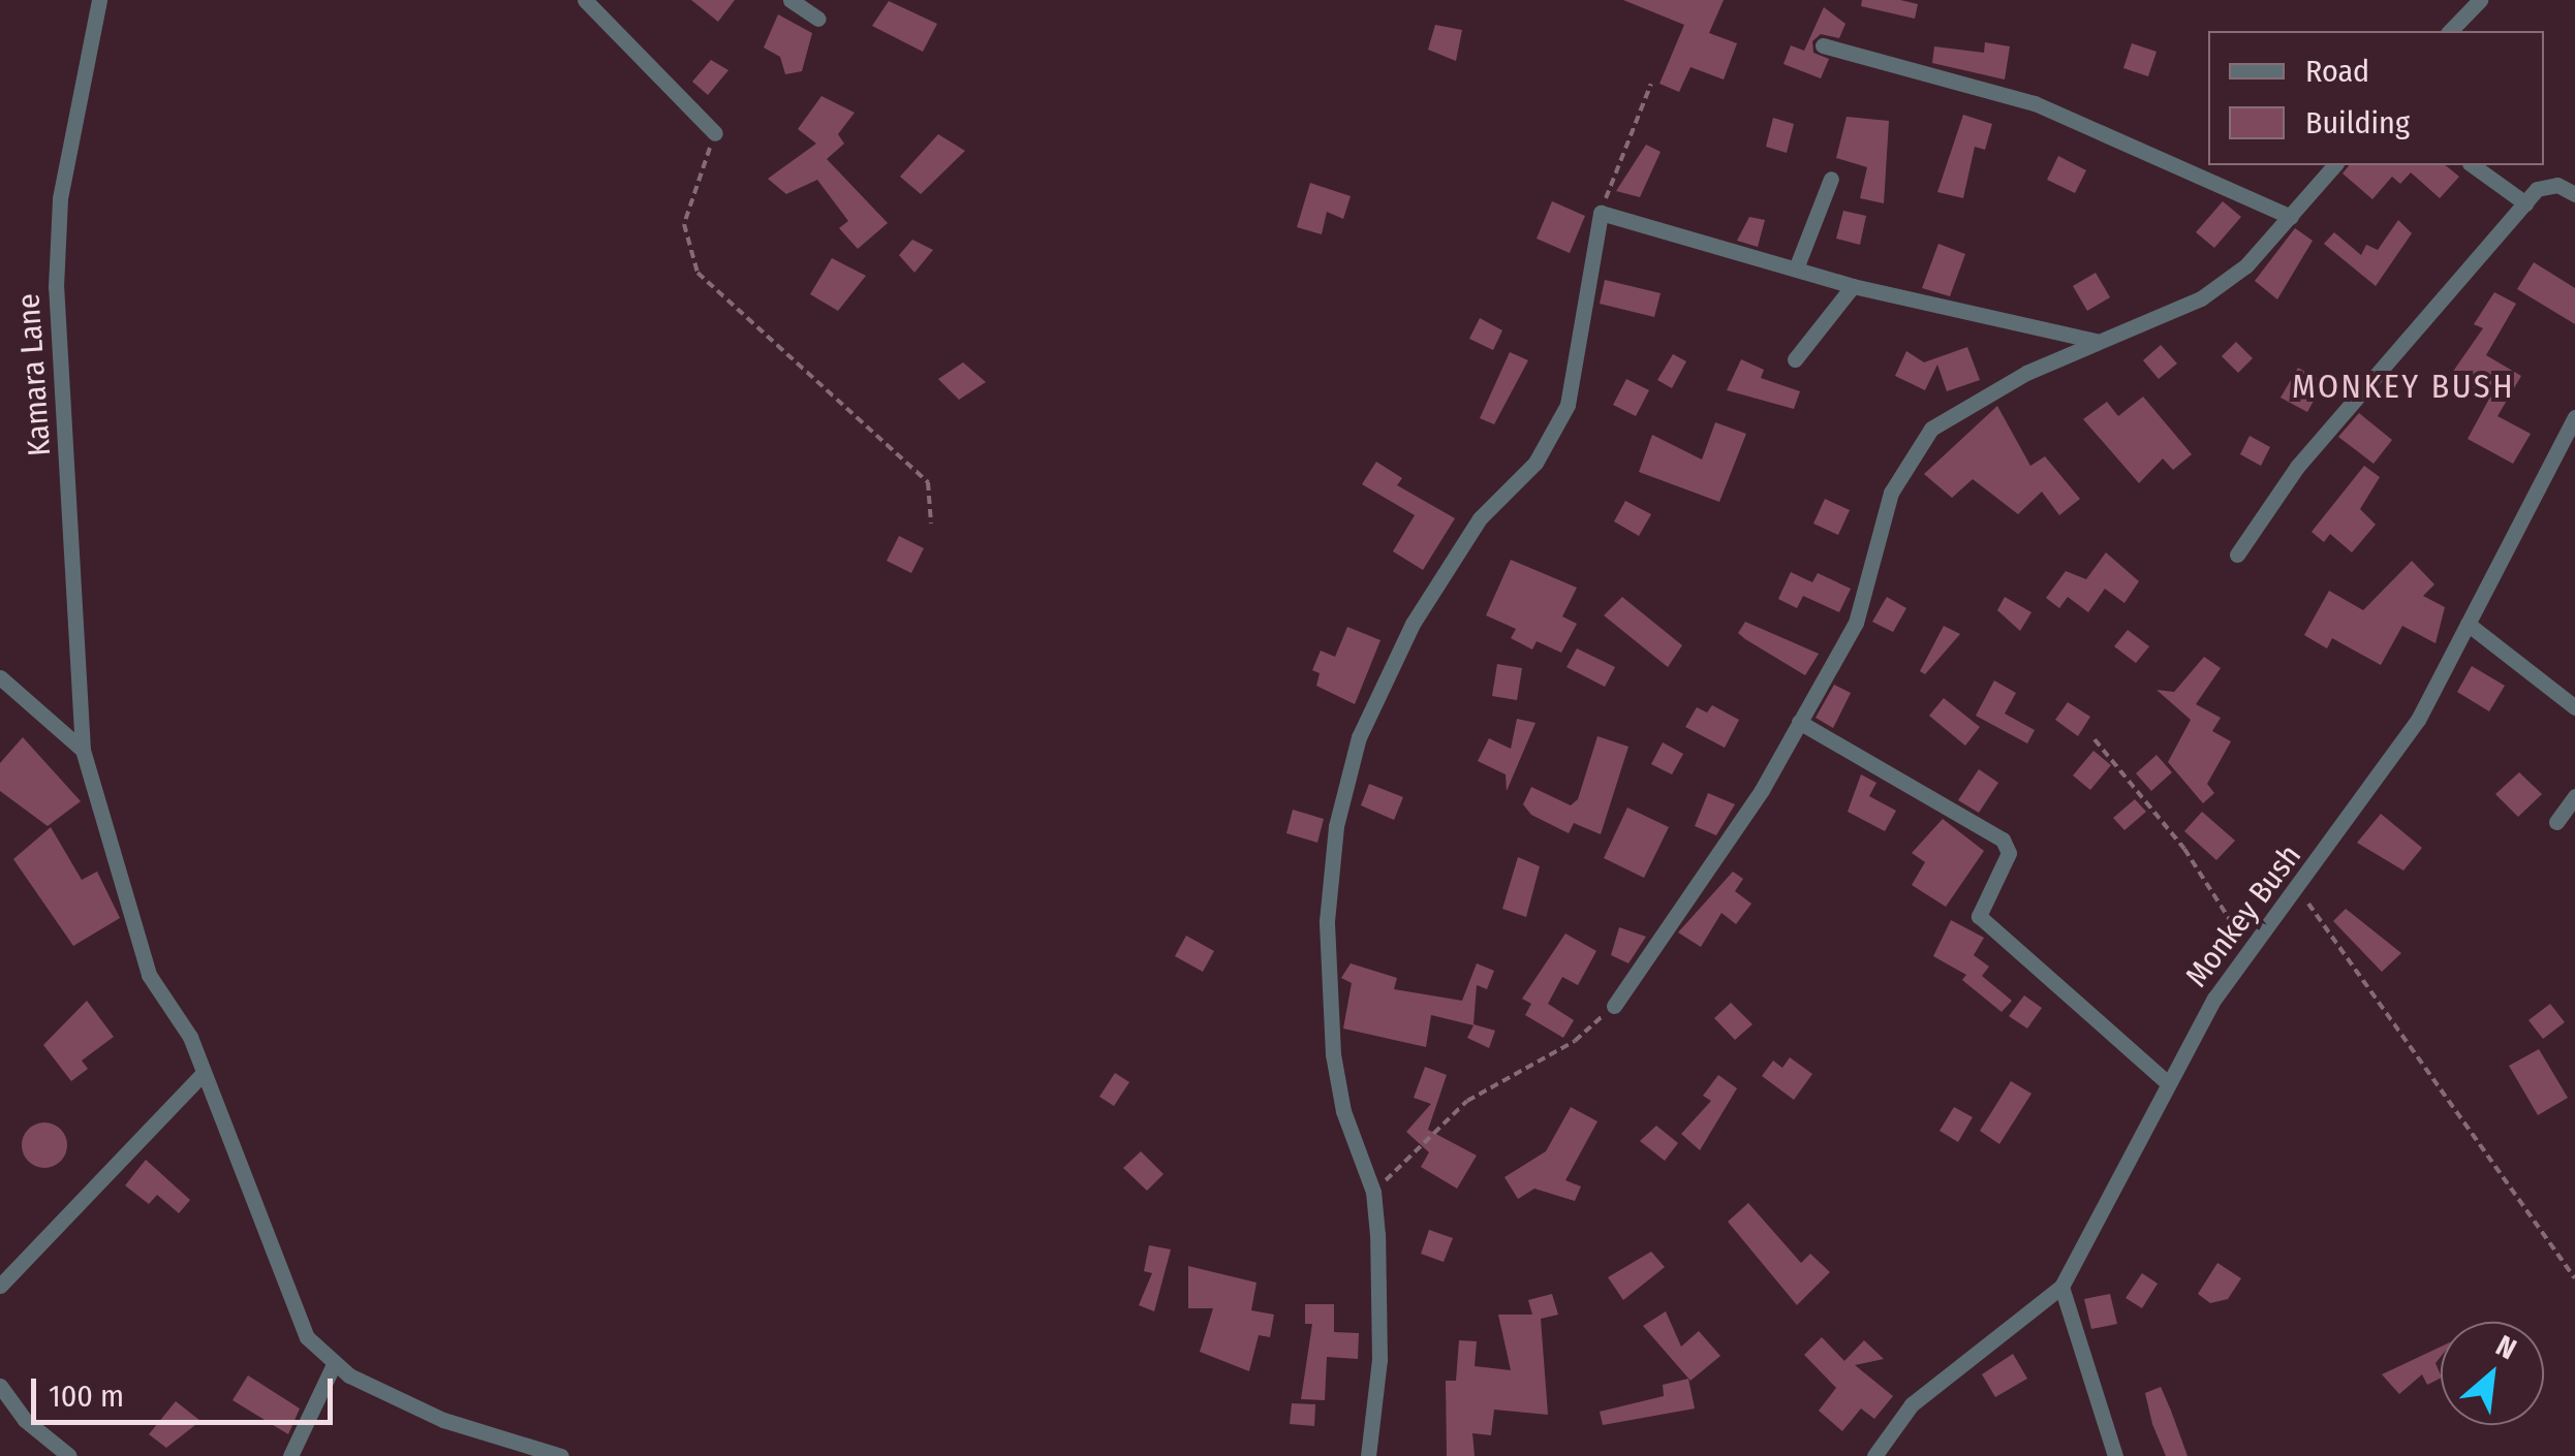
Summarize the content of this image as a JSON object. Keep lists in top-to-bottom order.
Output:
{
  "streets": {
    "street": ["Kamara Lane", "Monkey Bush"]
  },
  "districts": ["MONKEY BUSH"],
  "legend": ["Road", "Building"],
  "scale_bar": "100 m",
  "north": "top right"
}
